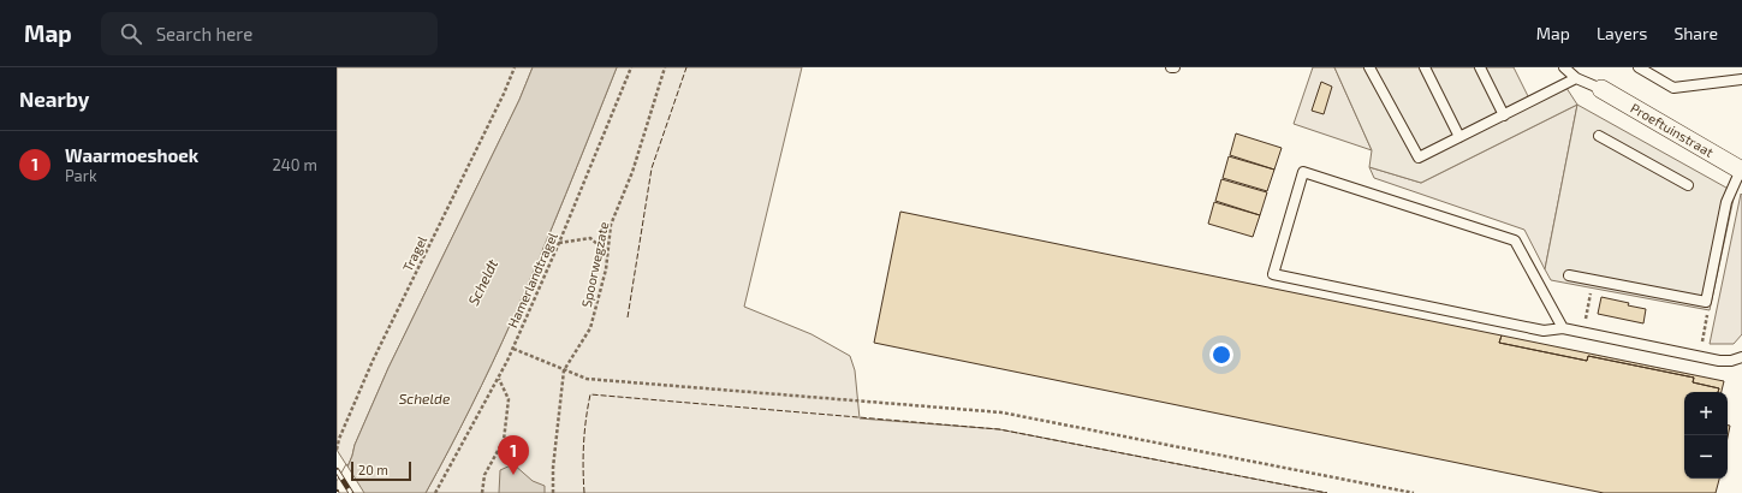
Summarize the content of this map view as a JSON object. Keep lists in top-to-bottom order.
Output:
{
  "streets": {
    "street": ["Proeftuinstraat"],
    "path": ["Tragel", "Spoorwegzate", "Hamerlandtragel"]
  },
  "water": ["Scheldt", "Schelde"],
  "scale_bar": "20 m",
  "page": {
    "header": "Map",
    "search": "Search here",
    "nav": ["Map", "Layers", "Share"],
    "heading": "Nearby",
    "list": [
      {
        "mark": "1",
        "name": "Waarmoeshoek",
        "note": "Park",
        "value": "240 m"
      }
    ],
    "map_buttons": ["+", "−"],
    "pins": "1",
    "scale": "20 m"
  }
}
